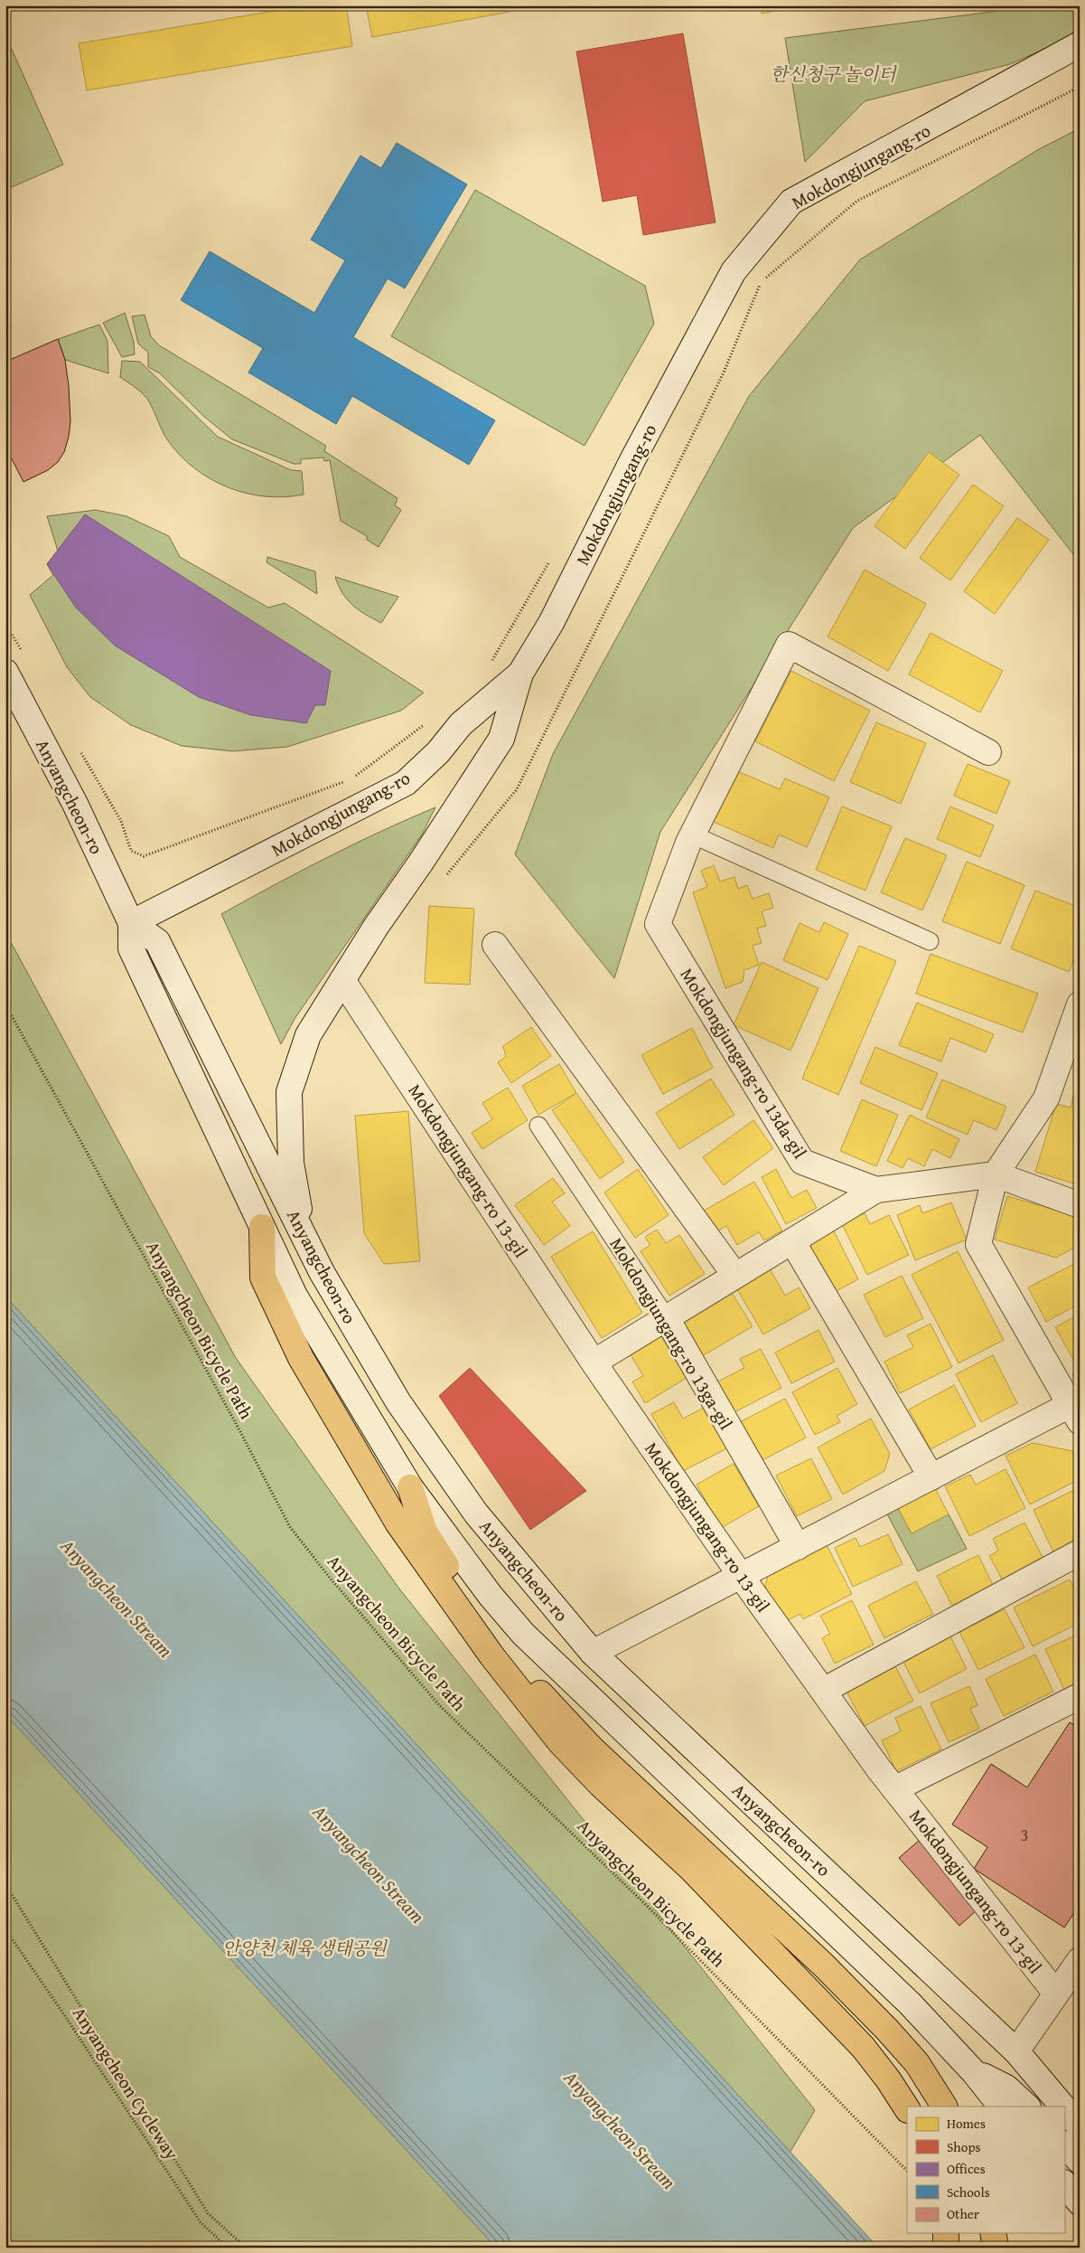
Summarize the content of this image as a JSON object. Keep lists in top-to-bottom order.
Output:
{
  "streets": {
    "main road": [
      "Mokdongjungang-ro",
      "Anyangcheon-ro",
      "Mokdongjungang-ro 13da-gil",
      "Mokdongjungang-ro 13-gil",
      "Mokdongjungang-ro 13ga-gil"
    ],
    "path": ["Anyangcheon Bicycle Path", "Anyangcheon Cycleway"]
  },
  "crossings": [
    ["Mokdongjungang-ro", "Anyangcheon-ro"]
  ],
  "water": ["Anyangcheon Stream"],
  "parks": ["한신청구 놀이터", "안양천 체육 생태공원"],
  "house_numbers": ["3"],
  "legend": [
    "Homes",
    "Shops",
    "Offices",
    "Schools",
    "Other"
  ]
}
